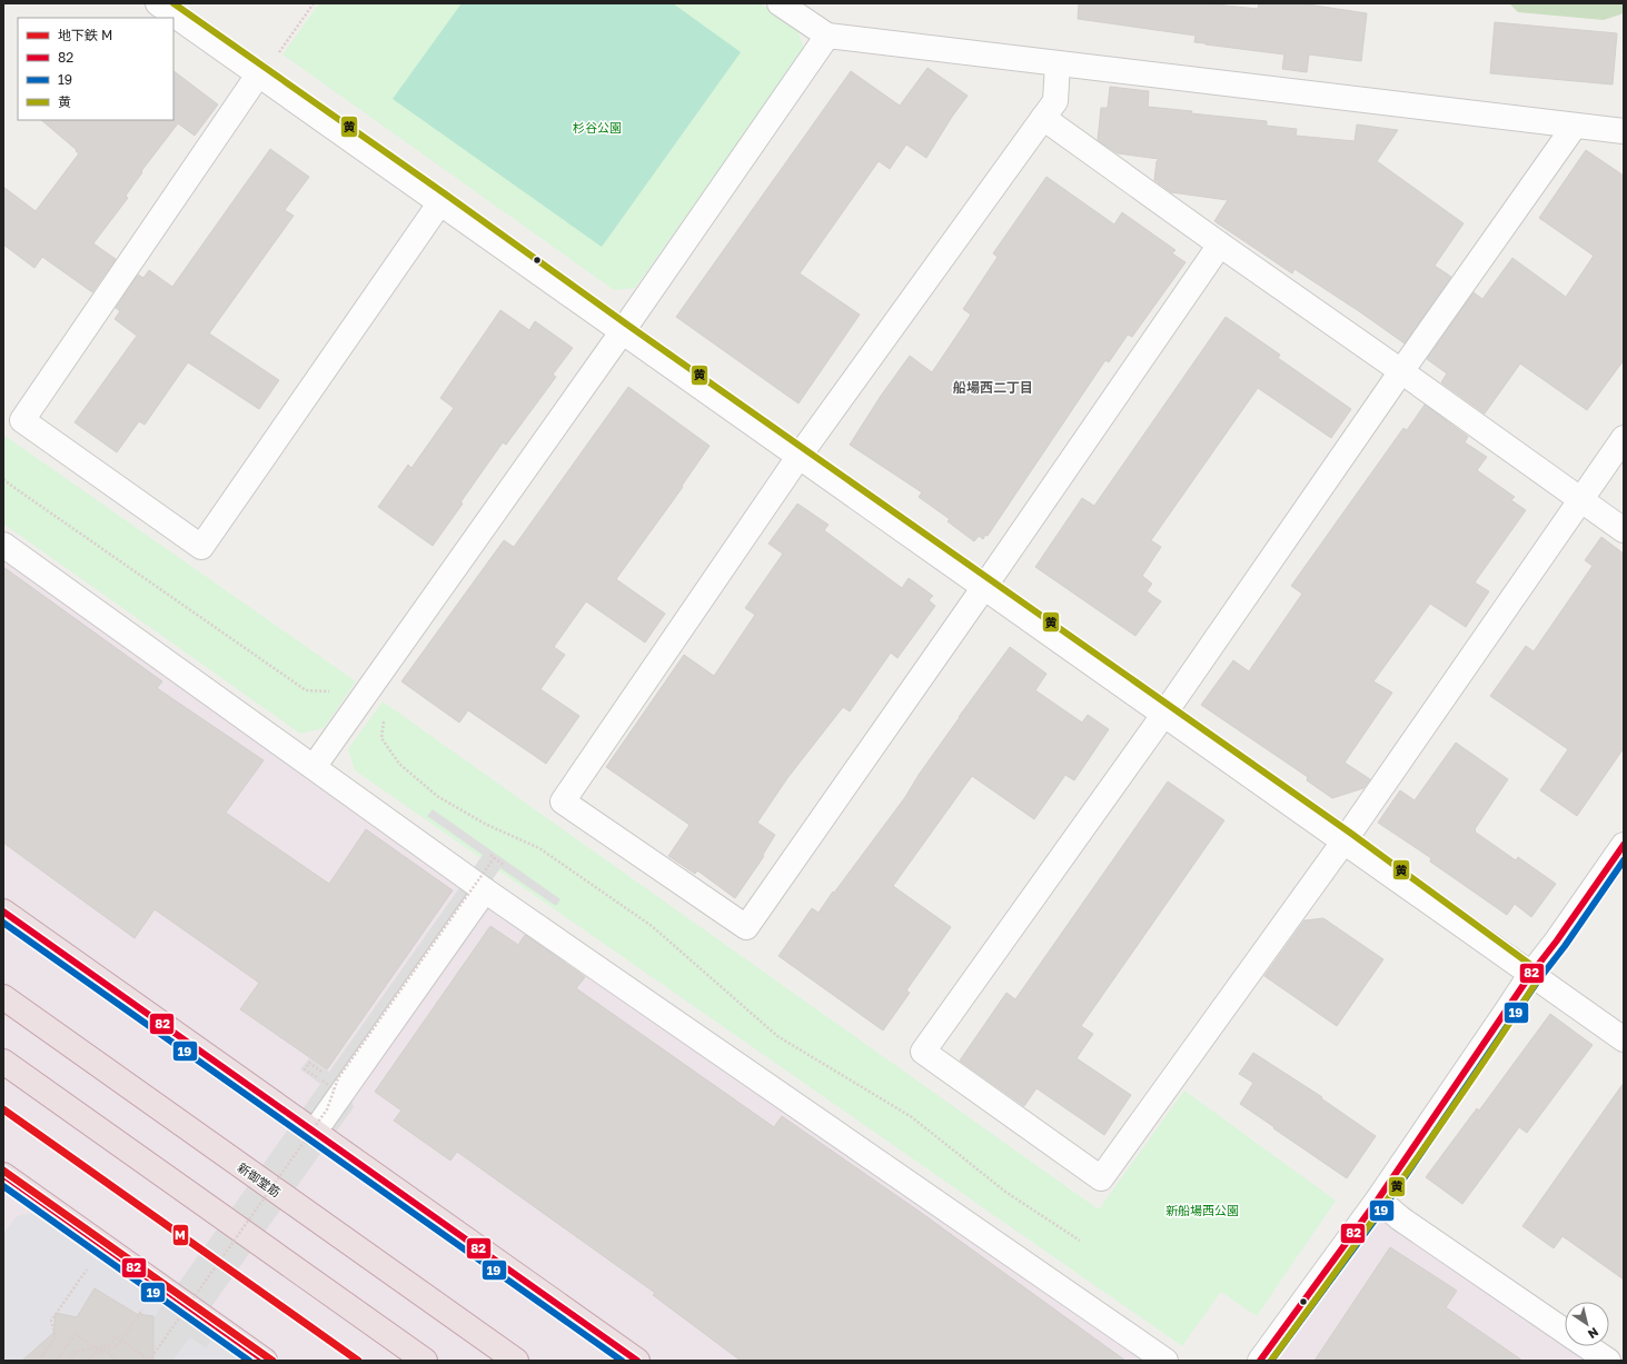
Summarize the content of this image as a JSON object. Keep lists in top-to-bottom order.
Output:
{
  "streets": {
    "highway": ["新御堂筋"]
  },
  "districts": ["船場西二丁目"],
  "parks": ["杉谷公園", "新船場西公園"],
  "lines": [
    "transit line 黄",
    "transit line 82",
    "transit line 19",
    "metro line M"
  ],
  "legend": [
    "地下鉄 M",
    "82",
    "19",
    "黄"
  ],
  "north": "bottom right"
}
